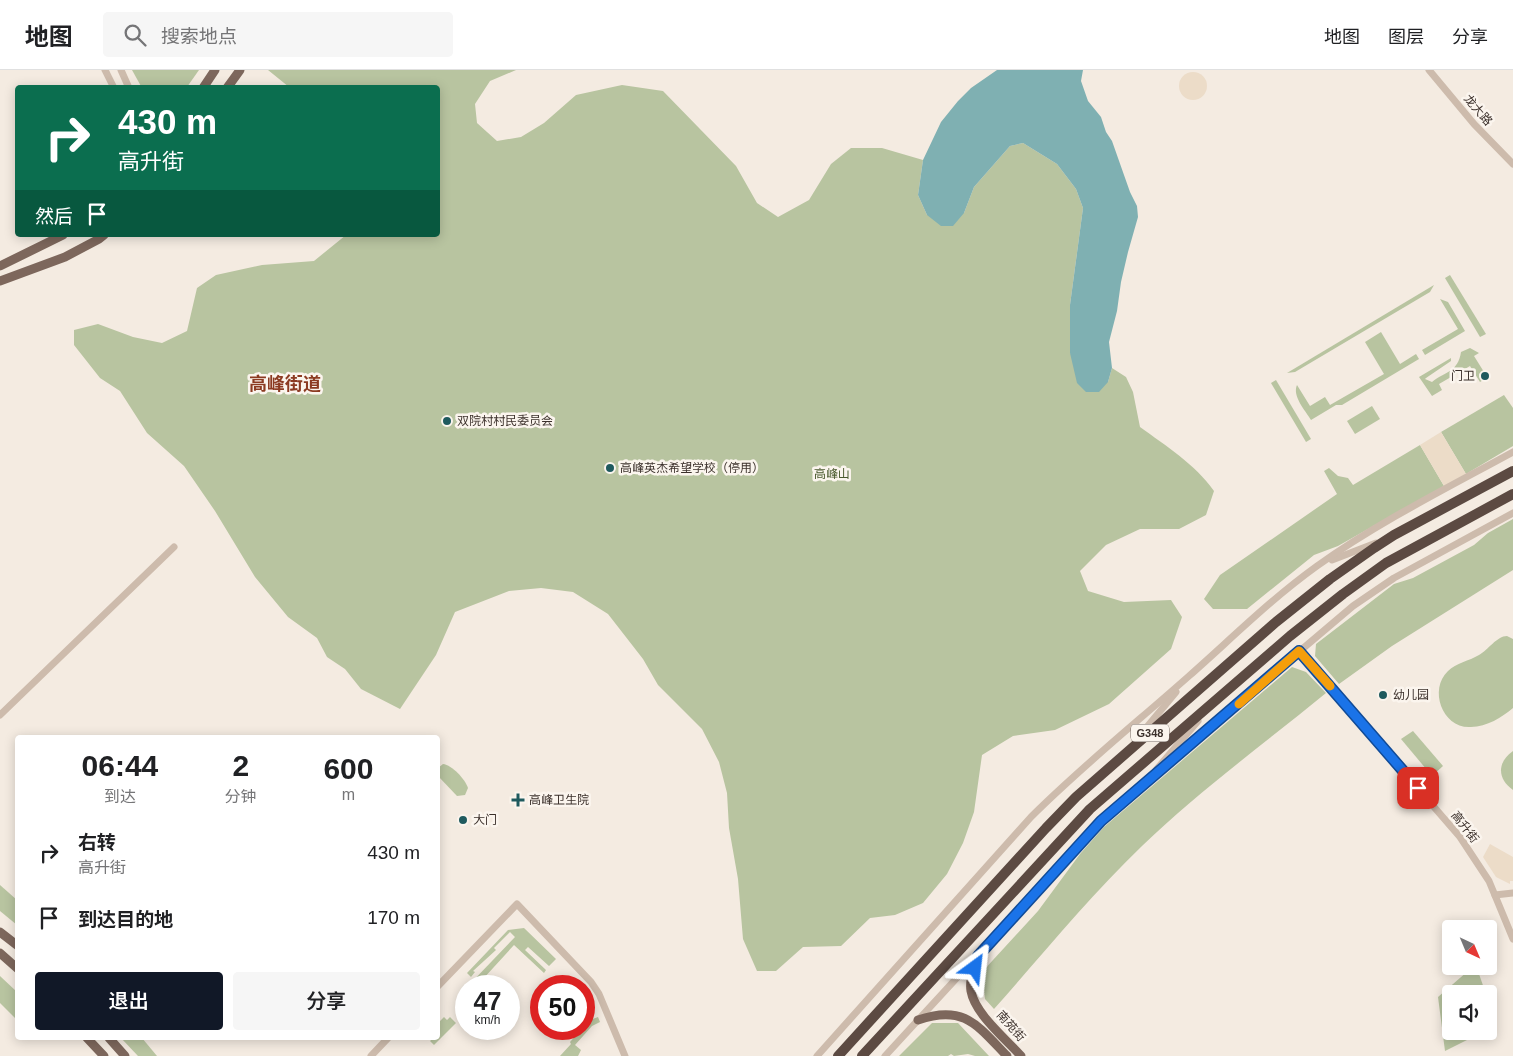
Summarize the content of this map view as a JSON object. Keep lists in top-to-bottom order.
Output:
{
  "streets": {
    "highway": ["G348"],
    "main road": ["南苑街"],
    "street": ["龙大路", "高升街"]
  },
  "districts": ["高峰街道"],
  "parks": ["高峰山"],
  "places": {
    "other": [
      "门卫",
      "双院村村民委员会",
      "高峰英杰希望学校（停用）",
      "幼儿园",
      "大门"
    ],
    "health": ["高峰卫生院"]
  },
  "north": "bottom right",
  "page": {
    "header": "地图",
    "search": "搜索地点",
    "nav": ["地图", "图层", "分享"],
    "turn": ["430 m", "高升街"],
    "then": "然后",
    "eta": [
      "06:44",
      "到达",
      "2",
      "分钟",
      "600",
      "m"
    ],
    "list": [
      {
        "name": "右转",
        "note": "高升街",
        "value": "430 m"
      },
      {
        "name": "到达目的地",
        "value": "170 m"
      }
    ],
    "buttons": ["退出", "分享"],
    "speed": "47 km/h",
    "limit": "50"
  }
}
